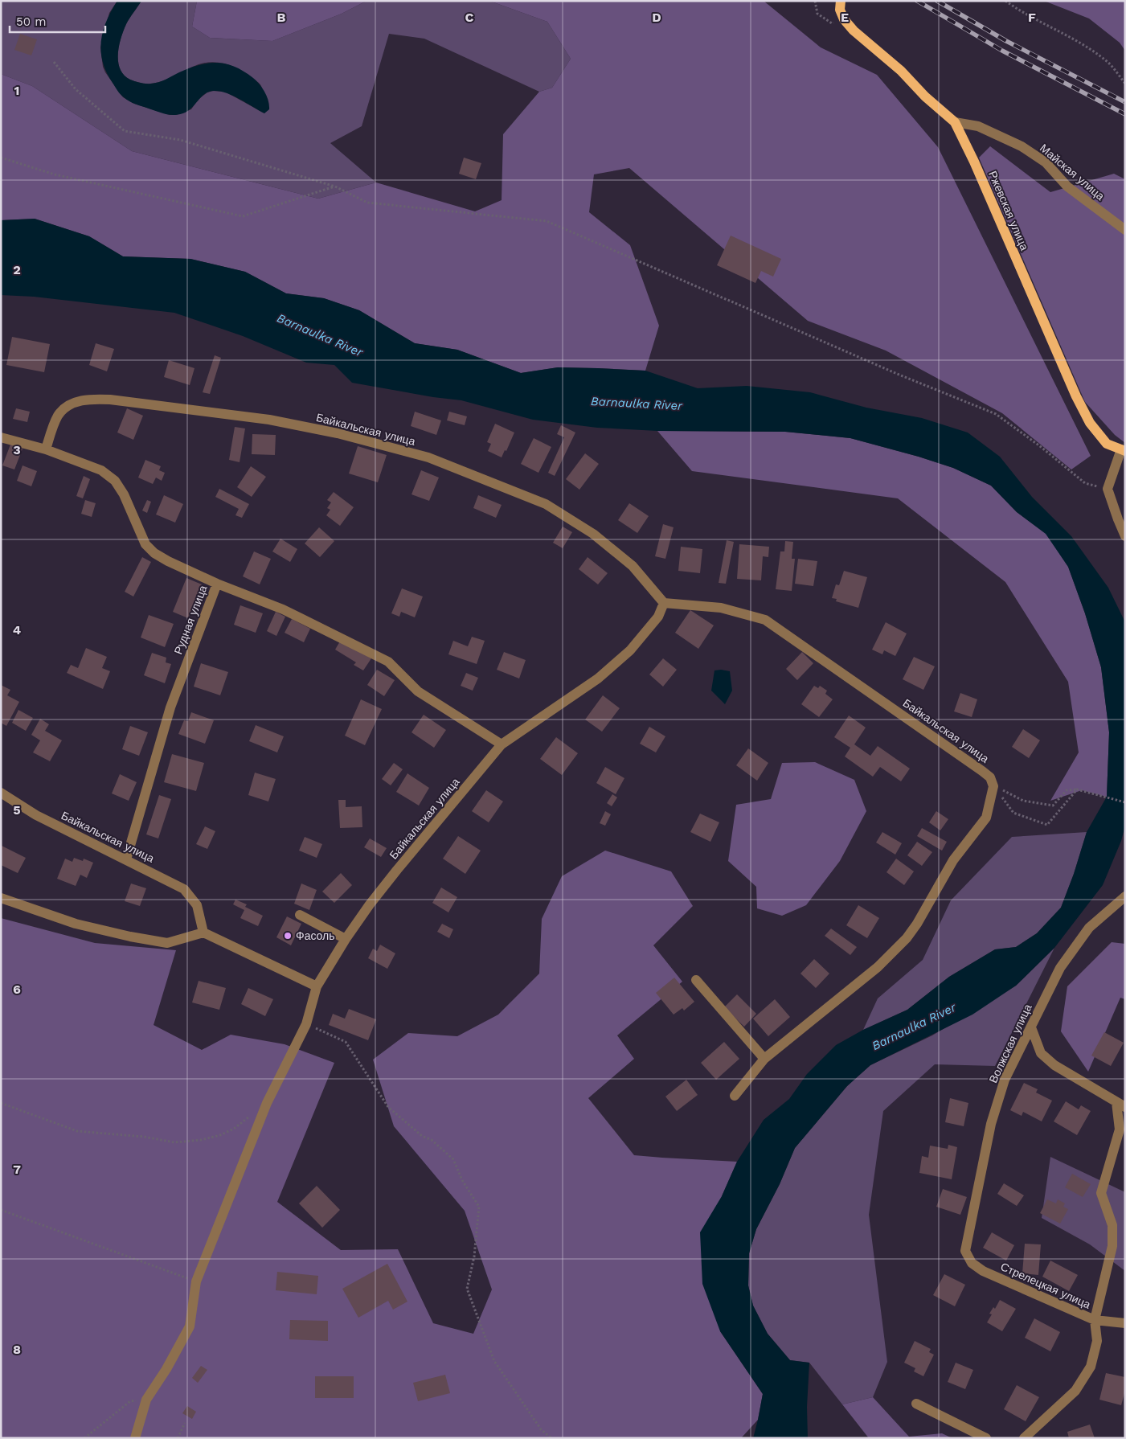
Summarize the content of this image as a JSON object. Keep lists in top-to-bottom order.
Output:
{
  "streets": {
    "main road": ["Ржевская улица"],
    "street": [
      "Майская улица",
      "Байкальская улица",
      "Рудная улица",
      "Волжская улица",
      "Стрелецкая улица"
    ]
  },
  "crossings": [
    ["Майская улица", "Ржевская улица"],
    ["Байкальская улица", "Рудная улица"],
    ["Волжская улица", "Стрелецкая улица"]
  ],
  "water": ["Barnaulka River"],
  "places": ["Фасоль"],
  "scale_bar": "50 m",
  "grid": {
    "columns": [
      "B",
      "C",
      "D",
      "E",
      "F"
    ],
    "rows": [
      "1",
      "2",
      "3",
      "4",
      "5",
      "6",
      "7",
      "8"
    ]
  }
}
